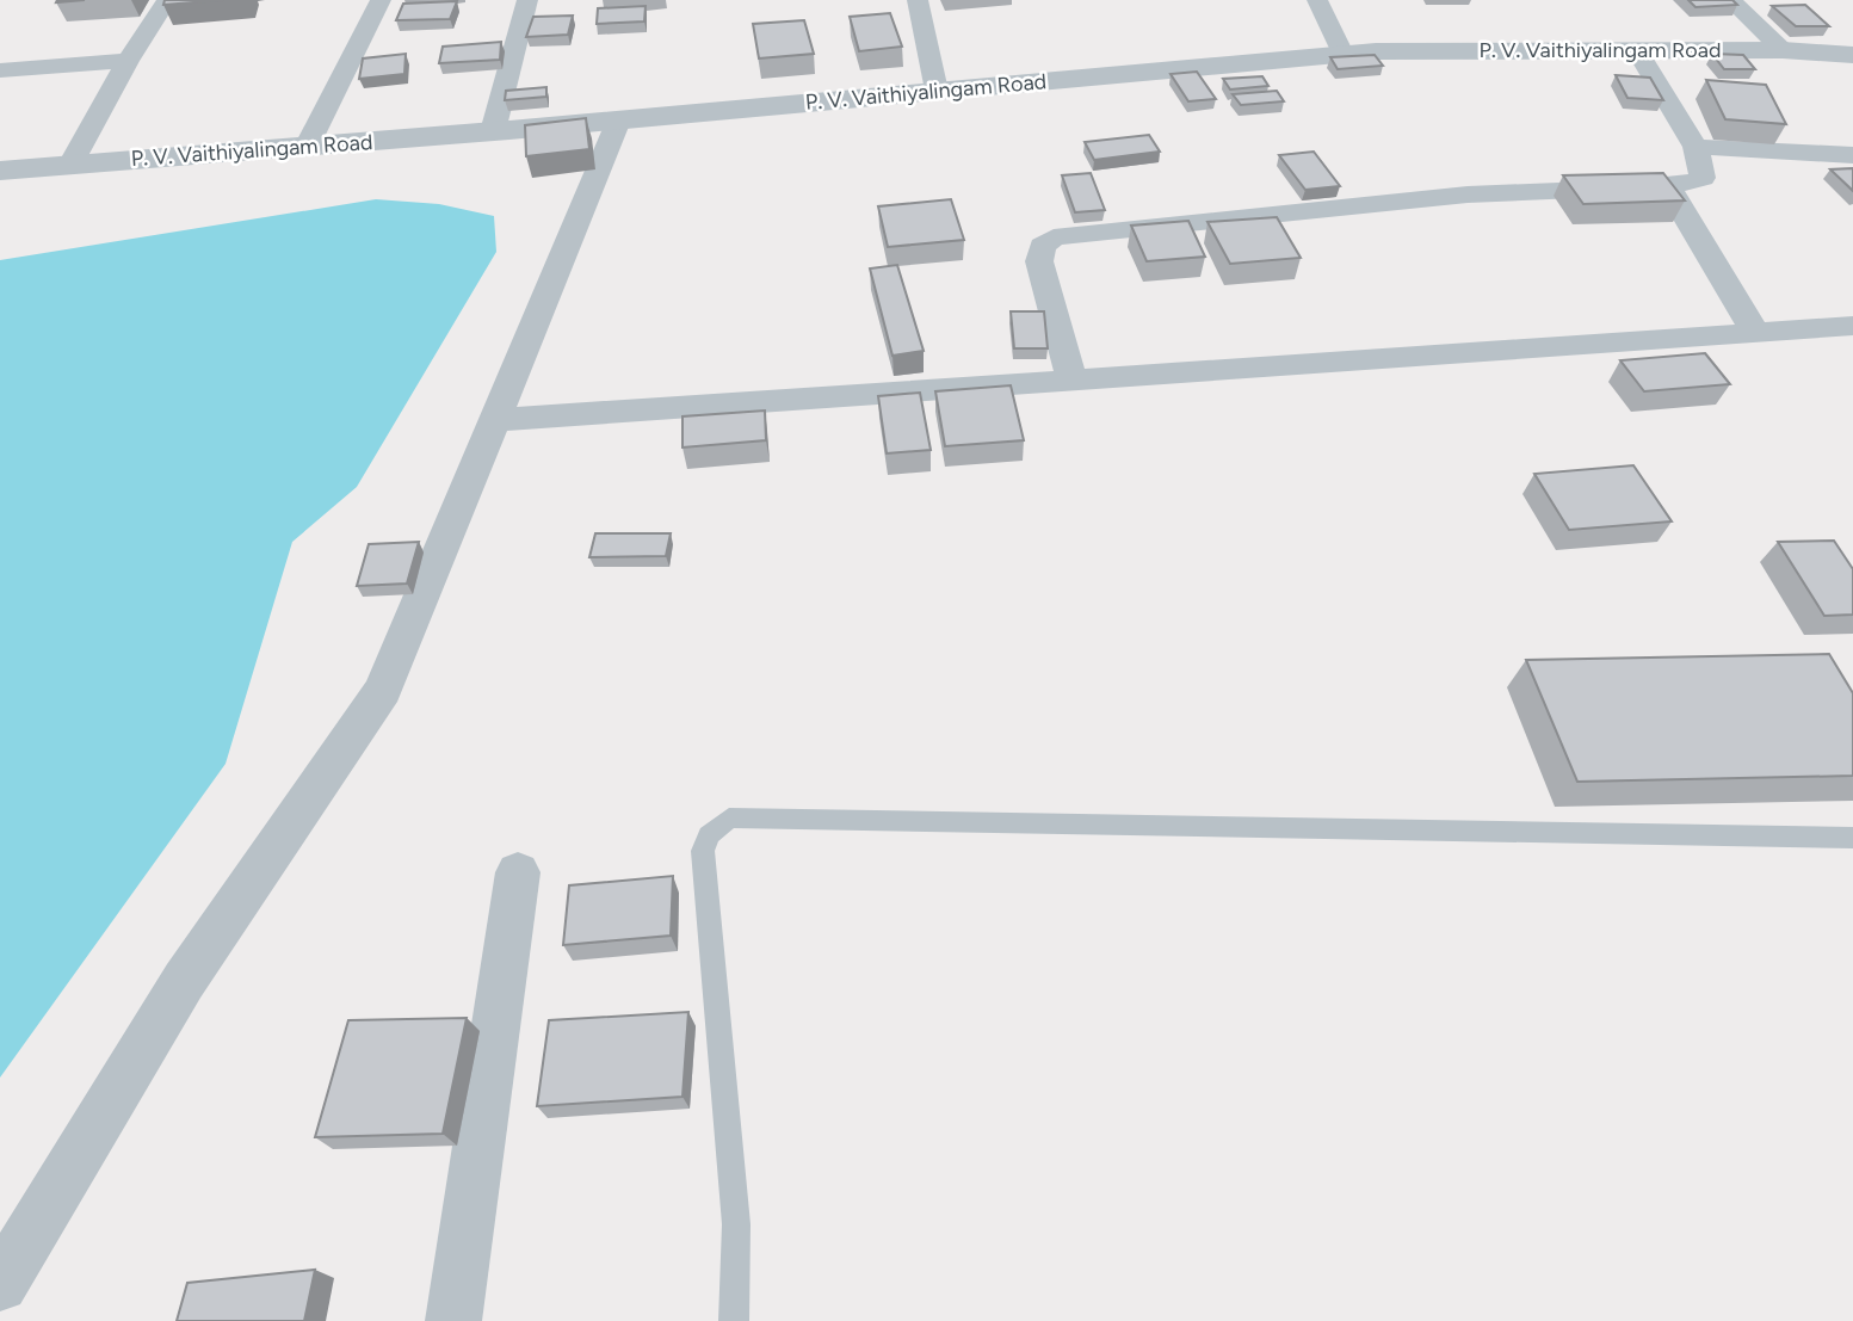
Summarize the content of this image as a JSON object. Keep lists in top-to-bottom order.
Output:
{
  "streets": {
    "street": ["P. V. Vaithiyalingam Road"]
  }
}
